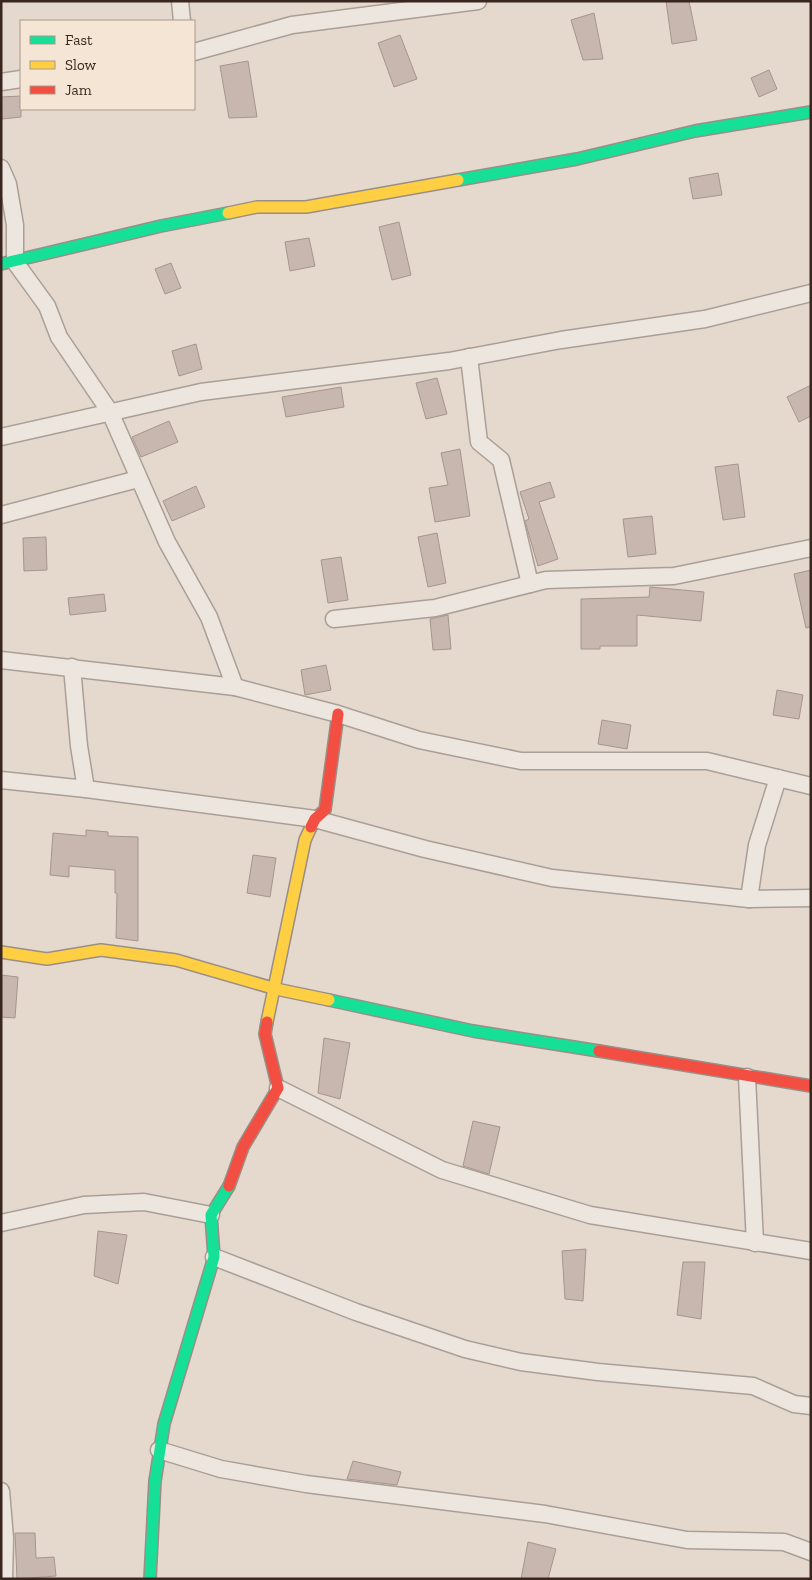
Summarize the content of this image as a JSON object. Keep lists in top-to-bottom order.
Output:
{
  "legend": ["Fast", "Slow", "Jam"]
}
